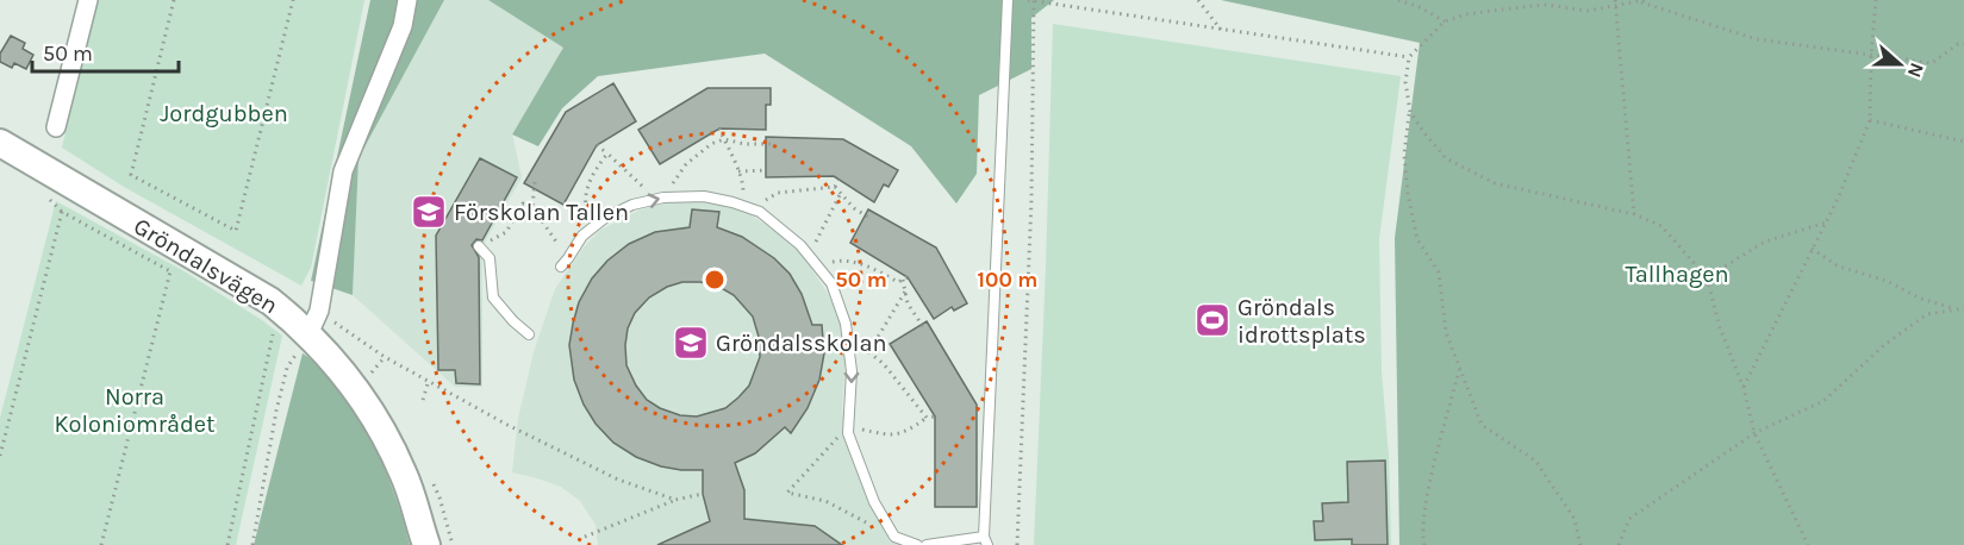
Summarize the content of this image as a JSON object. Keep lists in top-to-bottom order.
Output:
{
  "streets": {
    "street": ["Gröndalsvägen"]
  },
  "parks": ["Jordgubben", "Tallhagen", "Norra Koloniområdet"],
  "places": {
    "school or university": ["Förskolan Tallen", "Gröndalsskolan"],
    "sports": ["Gröndals idrottsplats"]
  },
  "scale_bar": "50 m",
  "north": "right",
  "rings": ["50 m", "100 m"]
}
